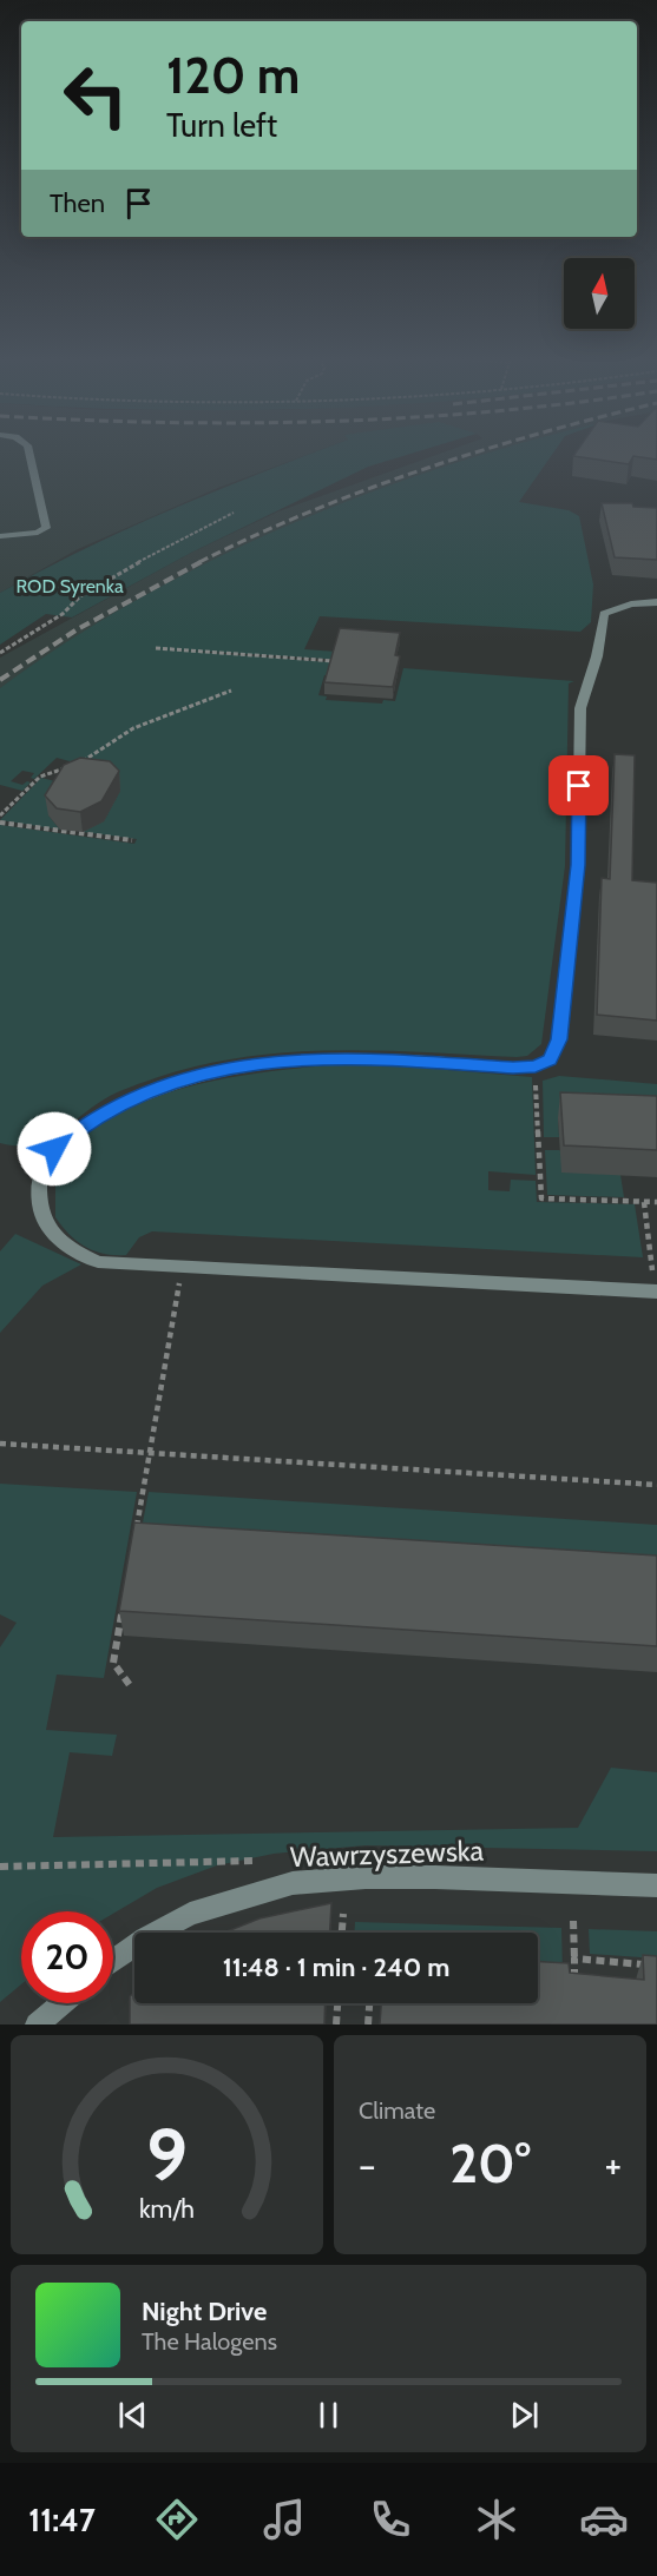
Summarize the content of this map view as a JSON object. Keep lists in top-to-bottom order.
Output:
{
  "streets": {
    "street": ["Wawrzyszewska"]
  },
  "parks": ["ROD Syrenka"],
  "north": "top",
  "page": {
    "turn": ["120 m", "Turn left"],
    "then": "Then",
    "limit": "20",
    "trip": "11:48 · 1 min · 240 m",
    "tile": "Climate",
    "heat": ["−", "20°", "+"],
    "song": ["Night Drive", "The Halogens"],
    "tabs": "11:47",
    "gauge": ["9", "km/h"]
  }
}
